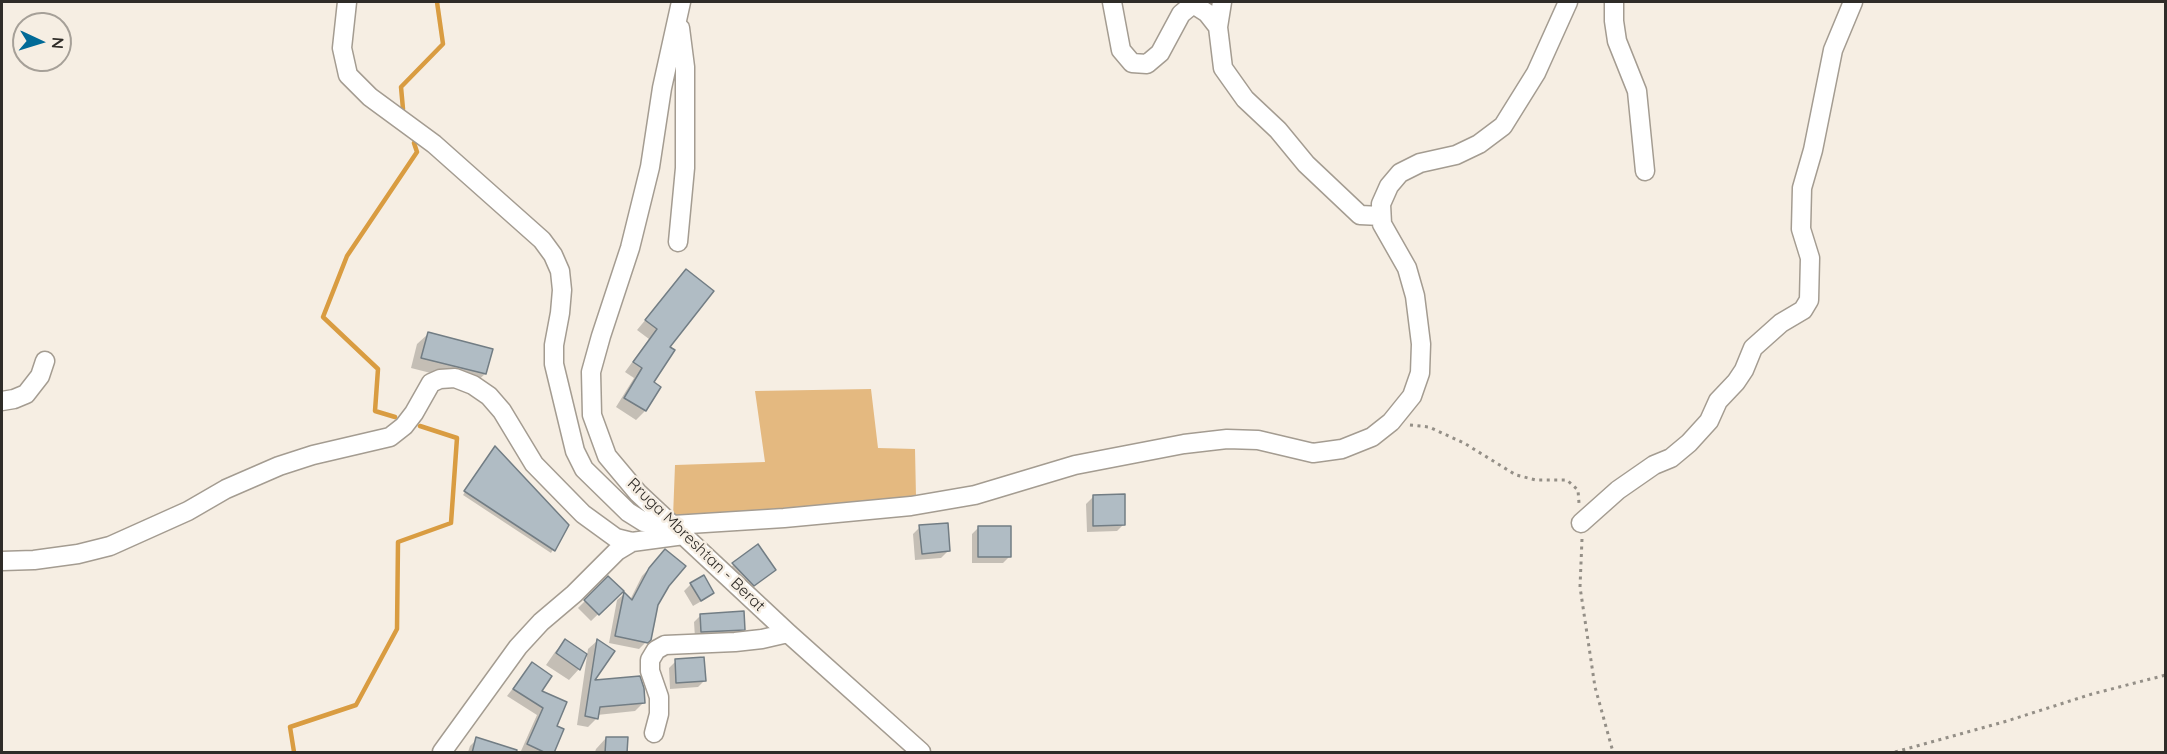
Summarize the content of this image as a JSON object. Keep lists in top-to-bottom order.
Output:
{
  "streets": {
    "street": ["Rruga Mbreshtan - Berat"]
  },
  "north": "right"
}
